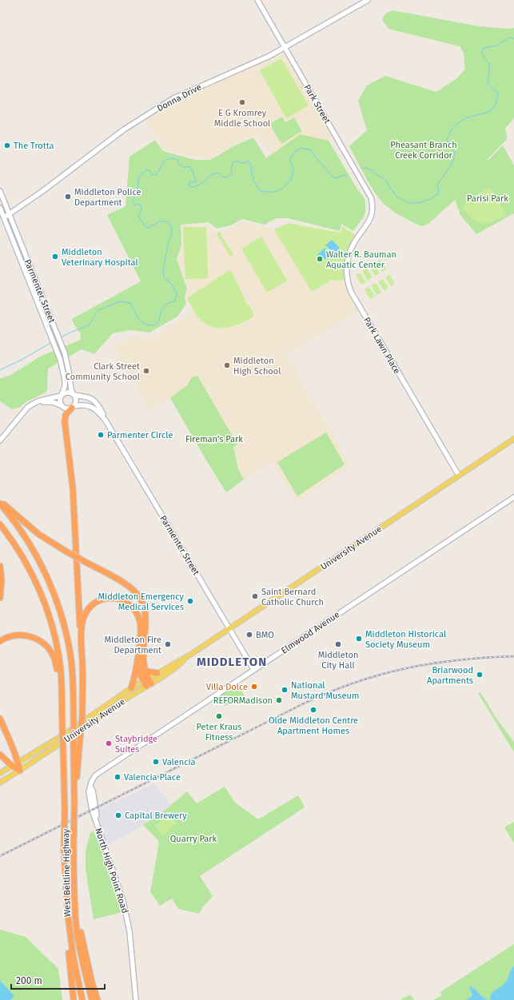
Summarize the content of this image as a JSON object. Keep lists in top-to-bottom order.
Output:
{
  "streets": {
    "highway": ["West Beltline Highway"],
    "main road": ["University Avenue"],
    "street": [
      "Donna Drive",
      "Park Street",
      "Parmenter Street",
      "Park Lawn Place",
      "Elmwood Avenue",
      "North High Point Road"
    ]
  },
  "crossings": [
    ["Donna Drive", "Park Street"],
    ["Donna Drive", "Parmenter Street"],
    ["Park Street", "Park Lawn Place"],
    ["Parmenter Street", "University Avenue"],
    ["Parmenter Street", "Elmwood Avenue"],
    ["Park Lawn Place", "University Avenue"],
    ["Elmwood Avenue", "North High Point Road"]
  ],
  "districts": ["MIDDLETON"],
  "parks": [
    "Pheasant Branch Creek Corridor",
    "Parisi Park",
    "Fireman's Park",
    "Quarry Park"
  ],
  "places": [
    "E G Kromrey Middle School",
    "The Trotta",
    "Middleton Police Department",
    "Middleton Veterinary Hospital",
    "Walter R. Bauman Aquatic Center",
    "Middleton High School",
    "Clark Street Community School",
    "Parmenter Circle",
    "Saint Bernard Catholic Church",
    "Middleton Emergency Medical Services",
    "BMO",
    "Middleton Historical Society Museum",
    "Middleton Fire Department",
    "Middleton City Hall",
    "Briarwood Apartments",
    "Villa Dolce",
    "National Mustard Museum",
    "REFORMadison",
    "Olde Middleton Centre Apartment Homes",
    "Peter Kraus Fitness",
    "Staybridge Suites",
    "Valencia",
    "Valencia Place",
    "Capital Brewery"
  ],
  "scale_bar": "200 m"
}
